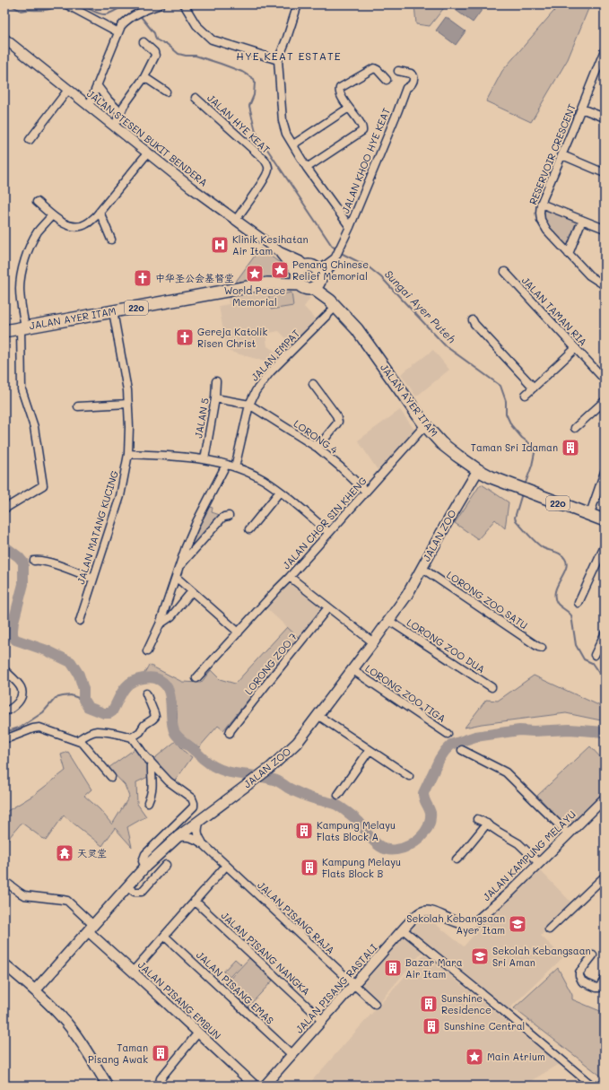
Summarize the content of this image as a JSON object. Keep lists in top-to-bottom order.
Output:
{
  "streets": {
    "main road": ["220", "JALAN AYER ITAM", "JALAN ZOO"],
    "street": [
      "JALAN HYE KEAT",
      "JALAN STESEN BUKIT BENDERA",
      "RESERVOIR CRESCENT",
      "JALAN KHOO HYE KEAT",
      "JALAN TAMAN RIA",
      "JALAN EMPAT",
      "JALAN 5",
      "LORONG 4",
      "JALAN CHOR SIN KHENG",
      "JALAN MATANG KUCING",
      "LORONG ZOO SATU",
      "LORONG ZOO DUA",
      "LORONG ZOO 7",
      "LORONG ZOO TIGA",
      "JALAN KAMPUNG MELAYU",
      "JALAN PISANG RAJA",
      "JALAN PISANG NANGKA",
      "JALAN PISANG EMAS",
      "JALAN PISANG RASTALI",
      "JALAN PISANG EMBUN"
    ]
  },
  "crossings": [
    ["JALAN HYE KEAT", "JALAN STESEN BUKIT BENDERA"],
    ["JALAN STESEN BUKIT BENDERA", "220"],
    ["JALAN STESEN BUKIT BENDERA", "JALAN AYER ITAM"],
    ["JALAN KHOO HYE KEAT", "220"],
    ["JALAN KHOO HYE KEAT", "JALAN AYER ITAM"],
    ["220", "JALAN AYER ITAM"],
    ["JALAN AYER ITAM", "JALAN EMPAT"],
    ["JALAN AYER ITAM", "JALAN CHOR SIN KHENG"],
    ["JALAN AYER ITAM", "JALAN MATANG KUCING"],
    ["JALAN AYER ITAM", "JALAN ZOO"],
    ["JALAN EMPAT", "LORONG 4"],
    ["LORONG 4", "JALAN CHOR SIN KHENG"],
    ["JALAN ZOO", "LORONG ZOO SATU"],
    ["JALAN ZOO", "LORONG ZOO DUA"],
    ["JALAN ZOO", "LORONG ZOO TIGA"],
    ["JALAN ZOO", "JALAN PISANG RAJA"],
    ["JALAN ZOO", "JALAN PISANG EMBUN"],
    ["JALAN KAMPUNG MELAYU", "JALAN PISANG RASTALI"],
    ["JALAN PISANG RAJA", "JALAN PISANG RASTALI"],
    ["JALAN PISANG NANGKA", "JALAN PISANG RASTALI"],
    ["JALAN PISANG EMAS", "JALAN PISANG RASTALI"]
  ],
  "districts": ["HYE KEAT ESTATE"],
  "water": ["Sungai Ayer Puteh"],
  "places": {
    "hospital": ["Klinik Kesihatan Air Itam"],
    "place": ["Penang Chinese Relief Memorial", "World Peace Memorial", "Main Atrium"],
    "church": ["中华圣公会基督堂", "Gereja Katolik Risen Christ"],
    "building": [
      "Taman Sri Idaman",
      "Kampung Melayu Flats Block A",
      "Kampung Melayu Flats Block B",
      "Bazar Mara Air Itam",
      "Sunshine Residence",
      "Sunshine Central",
      "Taman Pisang Awak"
    ],
    "temple": ["天灵堂"],
    "school or university": ["Sekolah Kebangsaan Ayer Itam", "Sekolah Kebangsaan Sri Aman"]
  }
}
